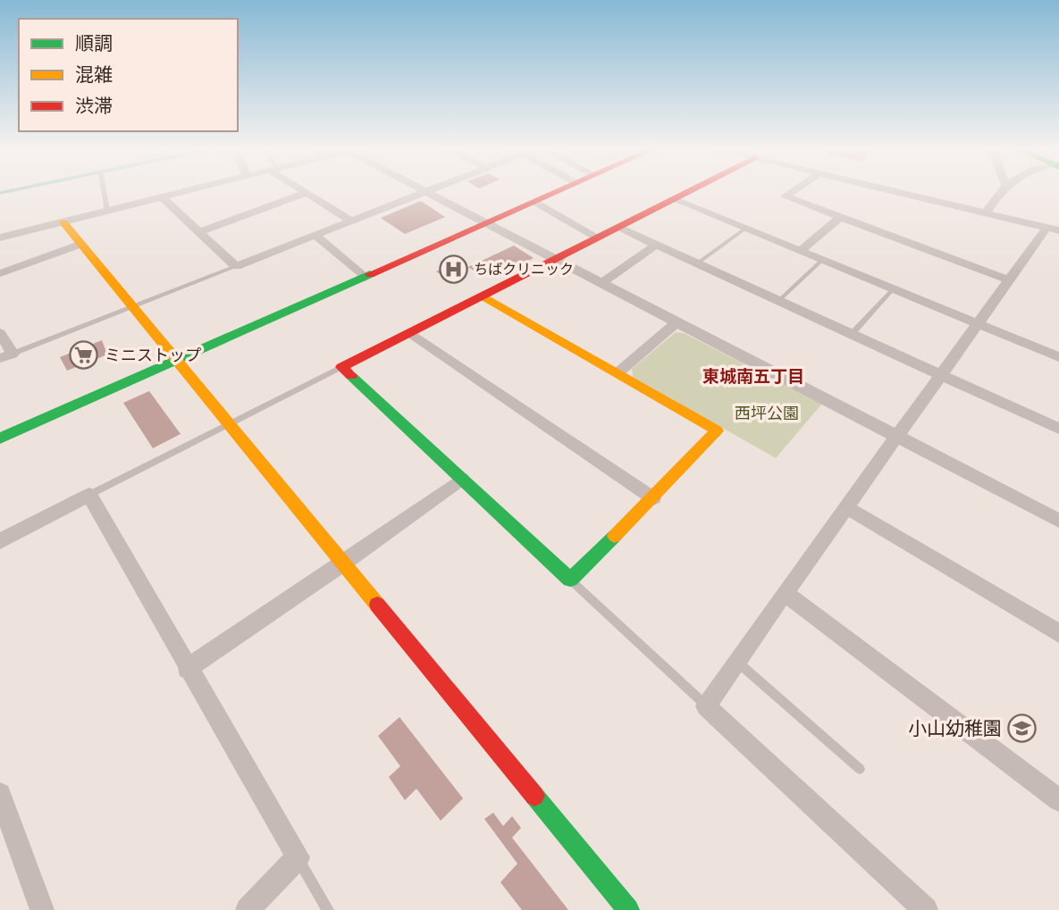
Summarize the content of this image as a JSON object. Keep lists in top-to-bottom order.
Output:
{
  "districts": ["東城南五丁目"],
  "parks": ["西坪公園"],
  "places": {
    "hospital": ["ちばクリニック"],
    "supermarket": ["ミニストップ"],
    "school or university": ["小山幼稚園"]
  },
  "legend": ["順調", "混雑", "渋滞"]
}
